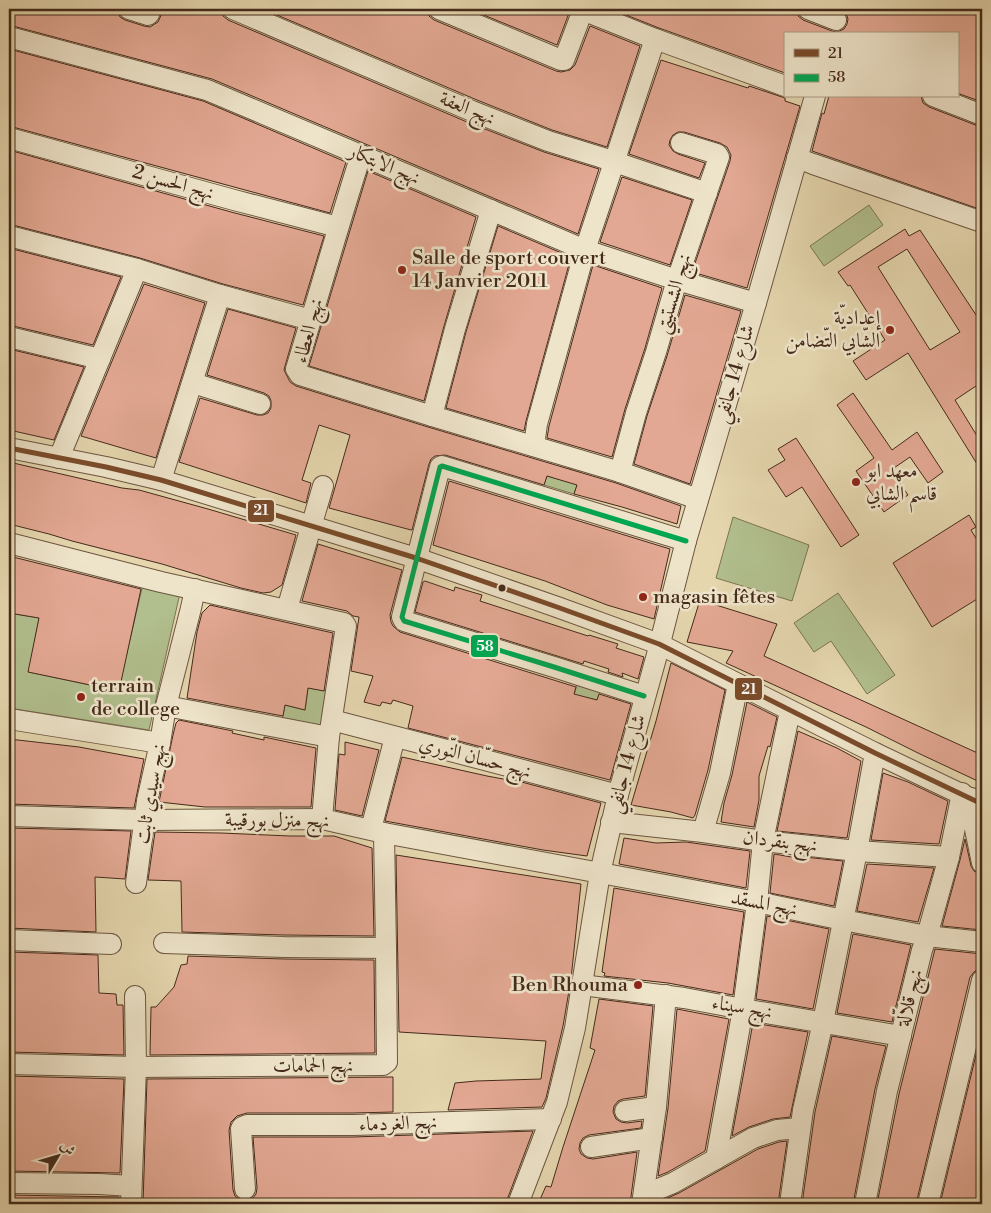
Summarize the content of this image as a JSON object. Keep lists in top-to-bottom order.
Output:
{
  "streets": {
    "street": [
      "نهج العفة",
      "نهج الابتكار",
      "نهج الحسن 2",
      "نهج الشستيتي",
      "نهج العطاء",
      "شارع 14 جانفي",
      "نهج حسّان النّوري",
      "نهج سيدي ثابت",
      "نهج منزل بورقيبة",
      "نهج بنقردان",
      "نهج المسقد",
      "نهج قلاّلة",
      "نهج سيناء",
      "نهج الحمامات",
      "نهج الغردماء"
    ]
  },
  "crossings": [
    ["نهج العفة", "نهج الشستيتي"],
    ["نهج الابتكار", "نهج الشستيتي"],
    ["نهج الابتكار", "نهج العطاء"],
    ["نهج الابتكار", "شارع 14 جانفي"],
    ["نهج الحسن 2", "نهج العطاء"],
    ["شارع 14 جانفي", "نهج حسّان النّوري"],
    ["شارع 14 جانفي", "نهج منزل بورقيبة"],
    ["شارع 14 جانفي", "نهج بنقردان"],
    ["شارع 14 جانفي", "نهج المسقد"],
    ["شارع 14 جانفي", "نهج سيناء"],
    ["شارع 14 جانفي", "نهج الغردماء"],
    ["نهج حسّان النّوري", "نهج سيدي ثابت"],
    ["نهج حسّان النّوري", "نهج الحمامات"],
    ["نهج سيدي ثابت", "نهج منزل بورقيبة"],
    ["نهج منزل بورقيبة", "نهج المسقد"],
    ["نهج منزل بورقيبة", "نهج الحمامات"],
    ["نهج بنقردان", "نهج قلاّلة"],
    ["نهج المسقد", "نهج قلاّلة"],
    ["نهج قلاّلة", "نهج سيناء"]
  ],
  "places": [
    "Salle de sport couvert 14 Janvier 2011",
    "إعداديّة الشّابي التّضامن",
    "معهد ابو قاسم الشابي",
    "magasin fêtes",
    "terrain de college",
    "Ben Rhouma"
  ],
  "lines": ["transit line 21", "transit line 58"],
  "legend": ["21", "58"],
  "north": "top right"
}
